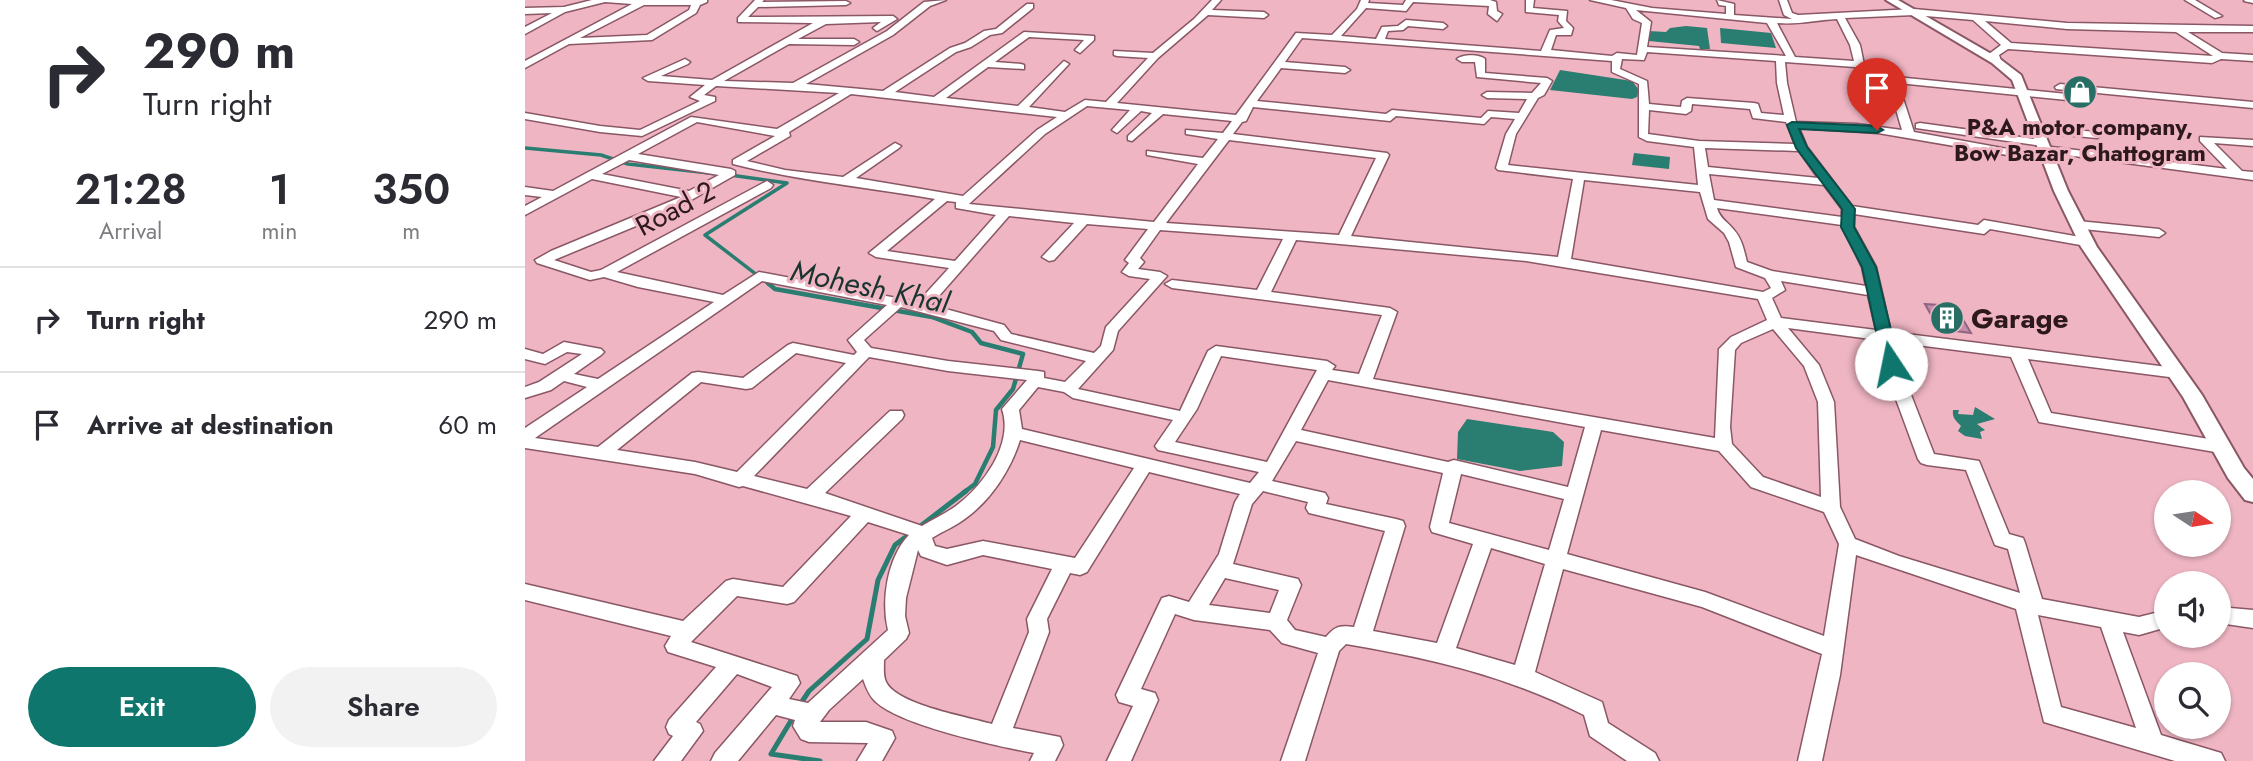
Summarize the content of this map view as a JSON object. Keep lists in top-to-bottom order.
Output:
{
  "streets": {
    "street": ["Road 2"]
  },
  "water": ["Mohesh Khal"],
  "places": {
    "shop": ["P&A motor company, Bow Bazar, Chattogram"],
    "building": ["Garage"]
  },
  "north": "right",
  "page": {
    "turn": ["290 m", "Turn right"],
    "eta": [
      "21:28",
      "Arrival",
      "1",
      "min",
      "350",
      "m"
    ],
    "list": [
      {
        "name": "Turn right",
        "value": "290 m"
      },
      {
        "name": "Arrive at destination",
        "value": "60 m"
      }
    ],
    "buttons": ["Exit", "Share"]
  }
}
